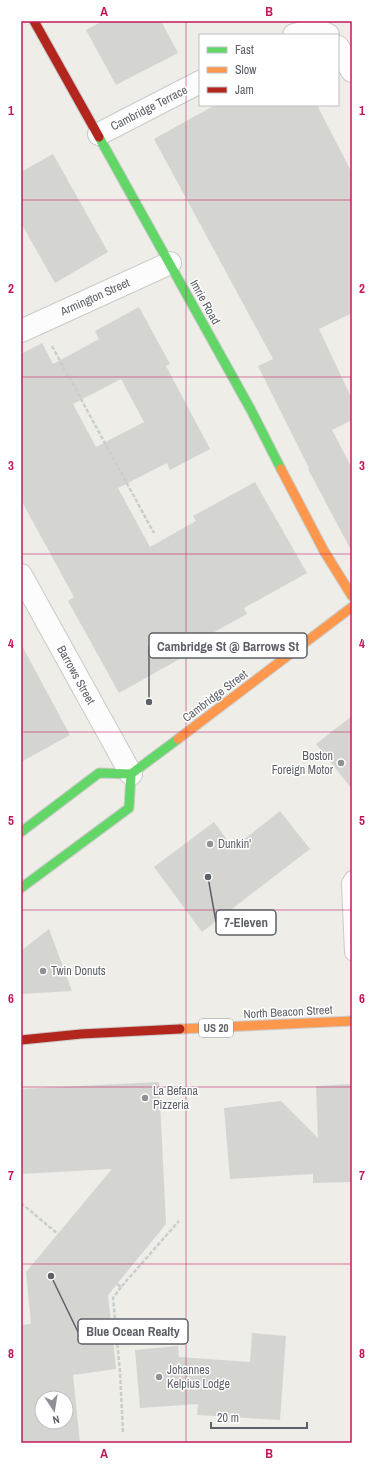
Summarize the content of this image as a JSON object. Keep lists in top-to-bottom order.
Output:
{
  "streets": {
    "main road": [
      "Imrie Road",
      "Cambridge Street",
      "North Beacon Street",
      "US 20"
    ],
    "street": ["Cambridge Terrace", "Armington Street", "Barrows Street"]
  },
  "crossings": [
    ["Cambridge Terrace", "Imrie Road"],
    ["Armington Street", "Imrie Road"],
    ["Barrows Street", "Cambridge Street"]
  ],
  "places": [
    "Cambridge St @ Barrows St",
    "Boston Foreign Motor",
    "Dunkin'",
    "7-Eleven",
    "Twin Donuts",
    "La Befana Pizzeria",
    "Blue Ocean Realty",
    "Johannes Kelpius Lodge"
  ],
  "legend": ["Fast", "Slow", "Jam"],
  "scale_bar": "20 m",
  "north": "bottom",
  "grid": {
    "columns": ["A", "B"],
    "rows": [
      "1",
      "2",
      "3",
      "4",
      "5",
      "6",
      "7",
      "8"
    ]
  }
}
